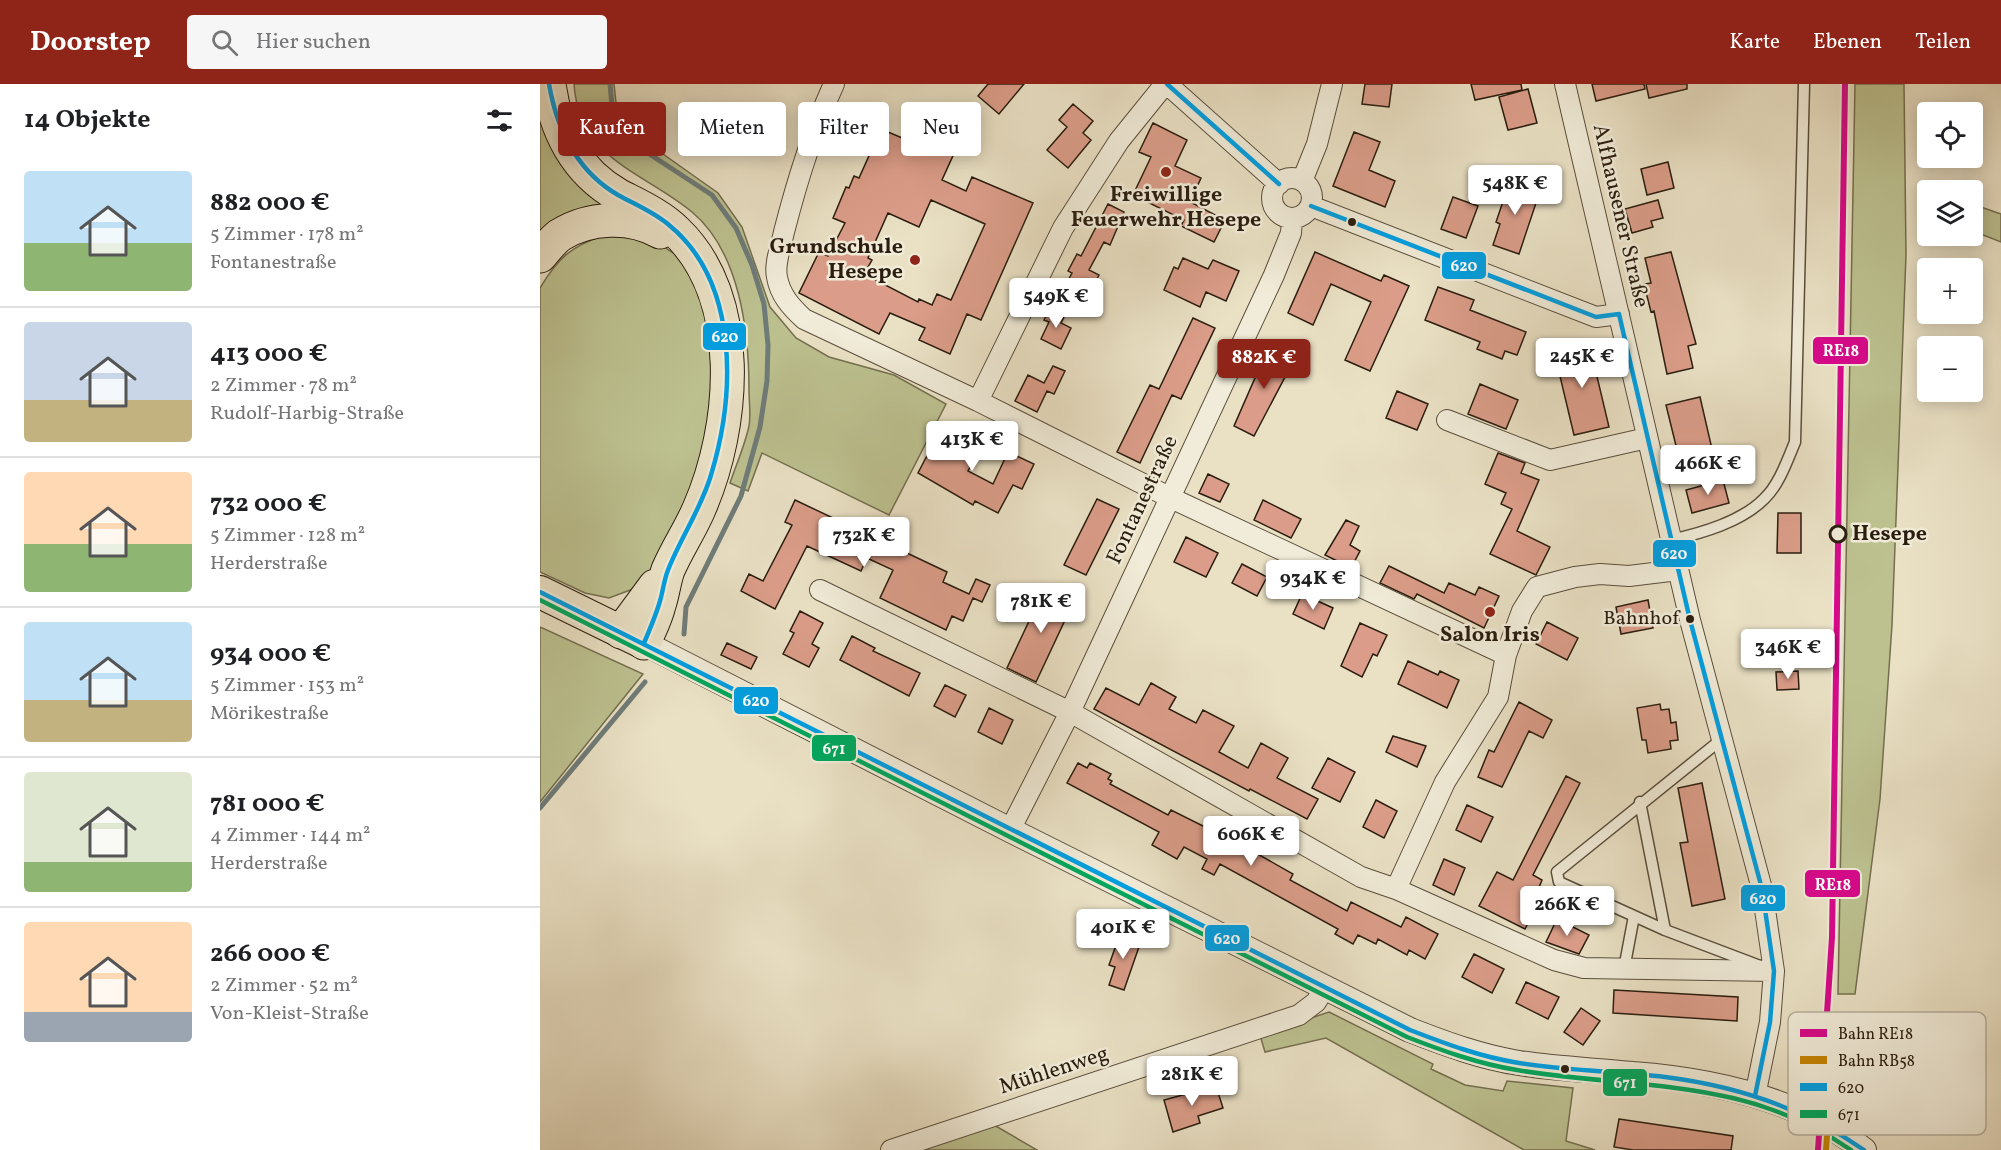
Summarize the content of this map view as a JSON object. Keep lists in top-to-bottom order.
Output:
{
  "streets": {
    "street": ["Alfhausener Straße", "Fontanestraße", "Mühlenweg"]
  },
  "places": [
    "Freiwillige Feuerwehr Hesepe",
    "Grundschule Hesepe",
    "Hesepe",
    "Salon Iris",
    "Bahnhof"
  ],
  "lines": [
    "rail line RE18",
    "transit line 620",
    "transit line 671",
    "rail line RB58"
  ],
  "legend": [
    "Bahn RE18",
    "Bahn RB58",
    "620",
    "671"
  ],
  "page": {
    "header": "Doorstep",
    "search": "Hier suchen",
    "nav": ["Karte", "Ebenen", "Teilen"],
    "heading": "14 Objekte",
    "map_buttons": ["+", "−"],
    "chip": [
      "Kaufen",
      "Mieten",
      "Filter",
      "Neu"
    ],
    "list": [
      {
        "name": "882 000 €",
        "note": "5 Zimmer · 178 m² · Fontanestraße"
      },
      {
        "name": "413 000 €",
        "note": "2 Zimmer · 78 m² · Rudolf-Harbig-Straße"
      },
      {
        "name": "732 000 €",
        "note": "5 Zimmer · 128 m² · Herderstraße"
      },
      {
        "name": "934 000 €",
        "note": "5 Zimmer · 153 m² · Mörikestraße"
      },
      {
        "name": "781 000 €",
        "note": "4 Zimmer · 144 m² · Herderstraße"
      },
      {
        "name": "266 000 €",
        "note": "2 Zimmer · 52 m² · Von-Kleist-Straße"
      }
    ],
    "price": [
      "548K €",
      "549K €",
      "245K €",
      "882K €",
      "413K €",
      "466K €",
      "732K €",
      "934K €",
      "781K €",
      "346K €",
      "606K €",
      "266K €",
      "401K €",
      "281K €"
    ]
  }
}
